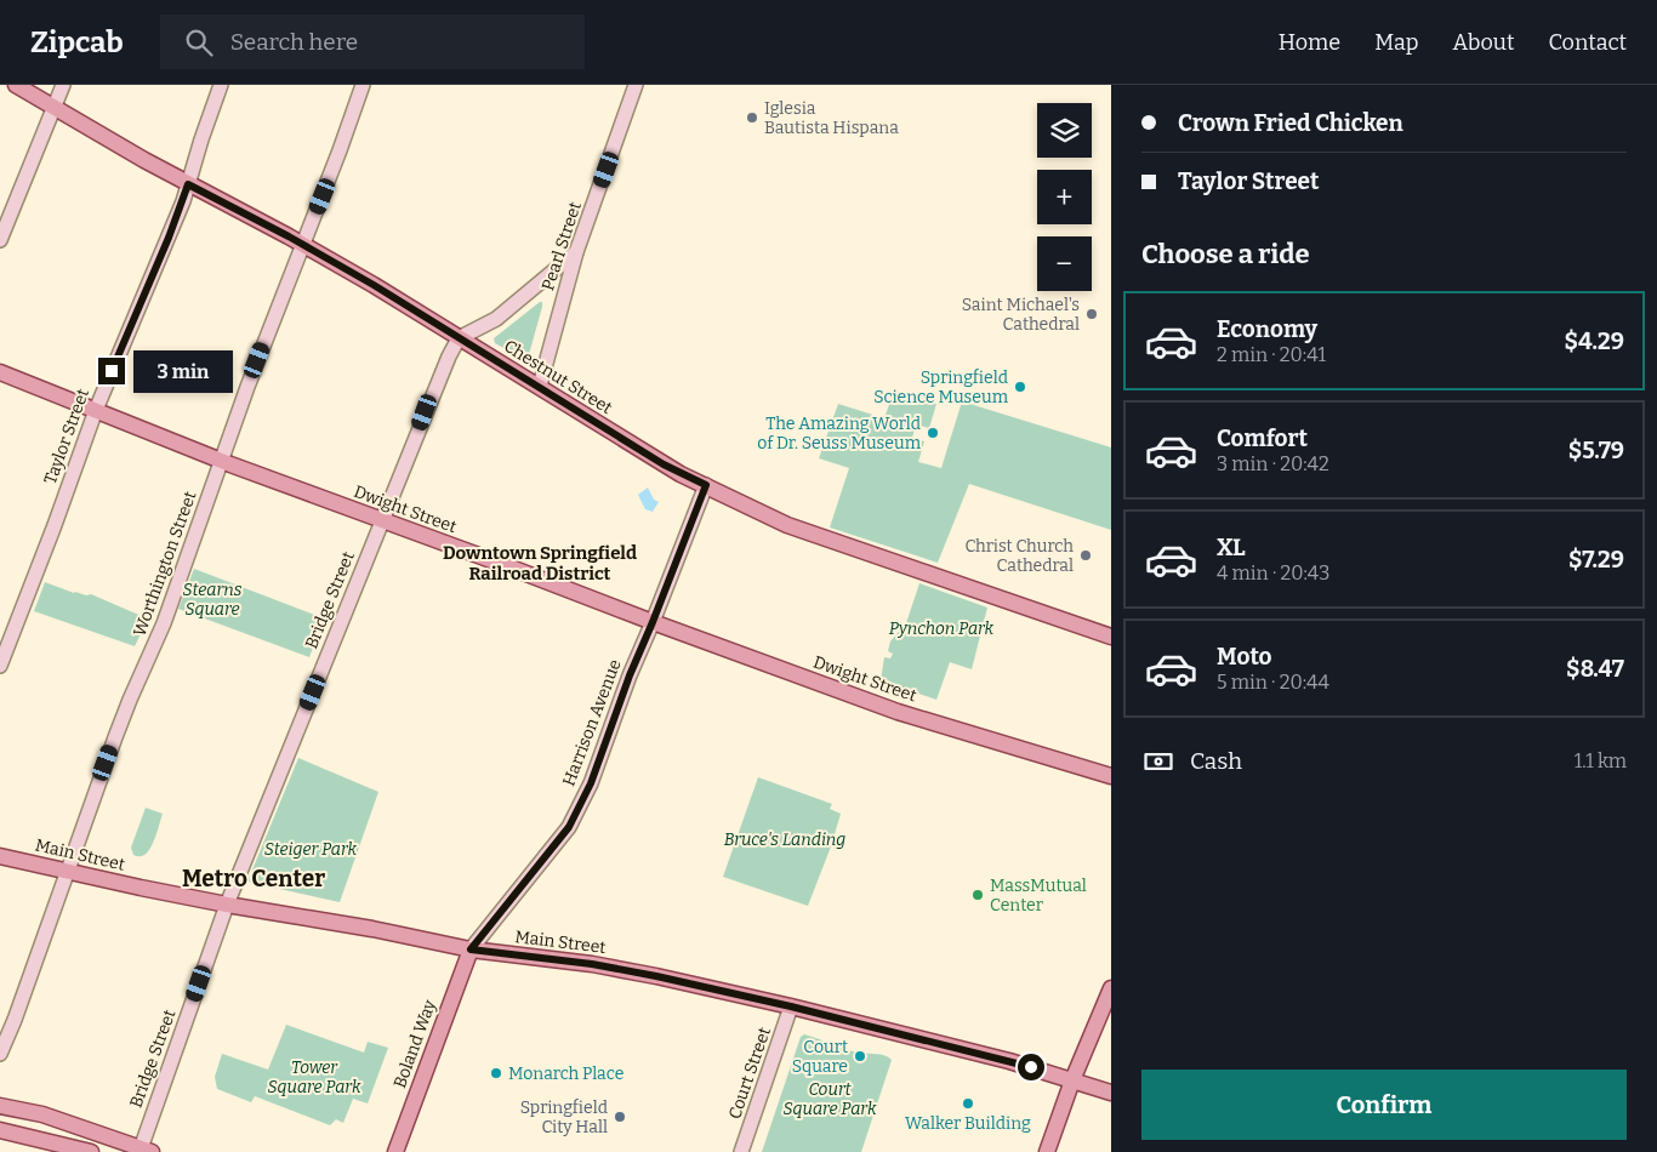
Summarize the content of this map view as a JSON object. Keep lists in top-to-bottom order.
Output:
{
  "streets": {
    "main road": [
      "Pearl Street",
      "Chestnut Street",
      "Taylor Street",
      "Dwight Street",
      "Worthington Street",
      "Bridge Street",
      "Harrison Avenue",
      "Main Street",
      "Boland Way",
      "Court Street"
    ]
  },
  "crossings": [
    ["Pearl Street", "Chestnut Street"],
    ["Chestnut Street", "Taylor Street"],
    ["Chestnut Street", "Worthington Street"],
    ["Chestnut Street", "Bridge Street"],
    ["Chestnut Street", "Harrison Avenue"],
    ["Taylor Street", "Dwight Street"],
    ["Dwight Street", "Worthington Street"],
    ["Dwight Street", "Bridge Street"],
    ["Dwight Street", "Harrison Avenue"],
    ["Worthington Street", "Main Street"],
    ["Bridge Street", "Main Street"],
    ["Harrison Avenue", "Main Street"],
    ["Harrison Avenue", "Boland Way"],
    ["Main Street", "Boland Way"],
    ["Main Street", "Court Street"]
  ],
  "districts": ["Downtown Springfield Railroad District", "Metro Center"],
  "parks": [
    "Stearns Square",
    "Pynchon Park",
    "Bruce's Landing",
    "Steiger Park",
    "Tower Square Park",
    "Court Square Park"
  ],
  "places": [
    "Iglesia Bautista Hispana",
    "Saint Michael's Cathedral",
    "Springfield Science Museum",
    "The Amazing World of Dr. Seuss Museum",
    "Christ Church Cathedral",
    "MassMutual Center",
    "Court Square",
    "Monarch Place",
    "Walker Building",
    "Springfield City Hall"
  ],
  "page": {
    "header": "Zipcab",
    "search": "Search here",
    "nav": [
      "Home",
      "Map",
      "About",
      "Contact"
    ],
    "banner": ["Crown Fried Chicken", "Taylor Street"],
    "map_buttons": ["+", "−"],
    "heading": "Choose a ride",
    "list": [
      {
        "name": "Economy",
        "note": "2 min · 20:41",
        "value": "$4.29"
      },
      {
        "name": "Comfort",
        "note": "3 min · 20:42",
        "value": "$5.79"
      },
      {
        "name": "XL",
        "note": "4 min · 20:43",
        "value": "$7.29"
      },
      {
        "name": "Moto",
        "note": "5 min · 20:44",
        "value": "$8.47"
      }
    ],
    "bubble": "3 min",
    "pay": ["Cash", "1.1 km"],
    "buttons": "Confirm"
  }
}
